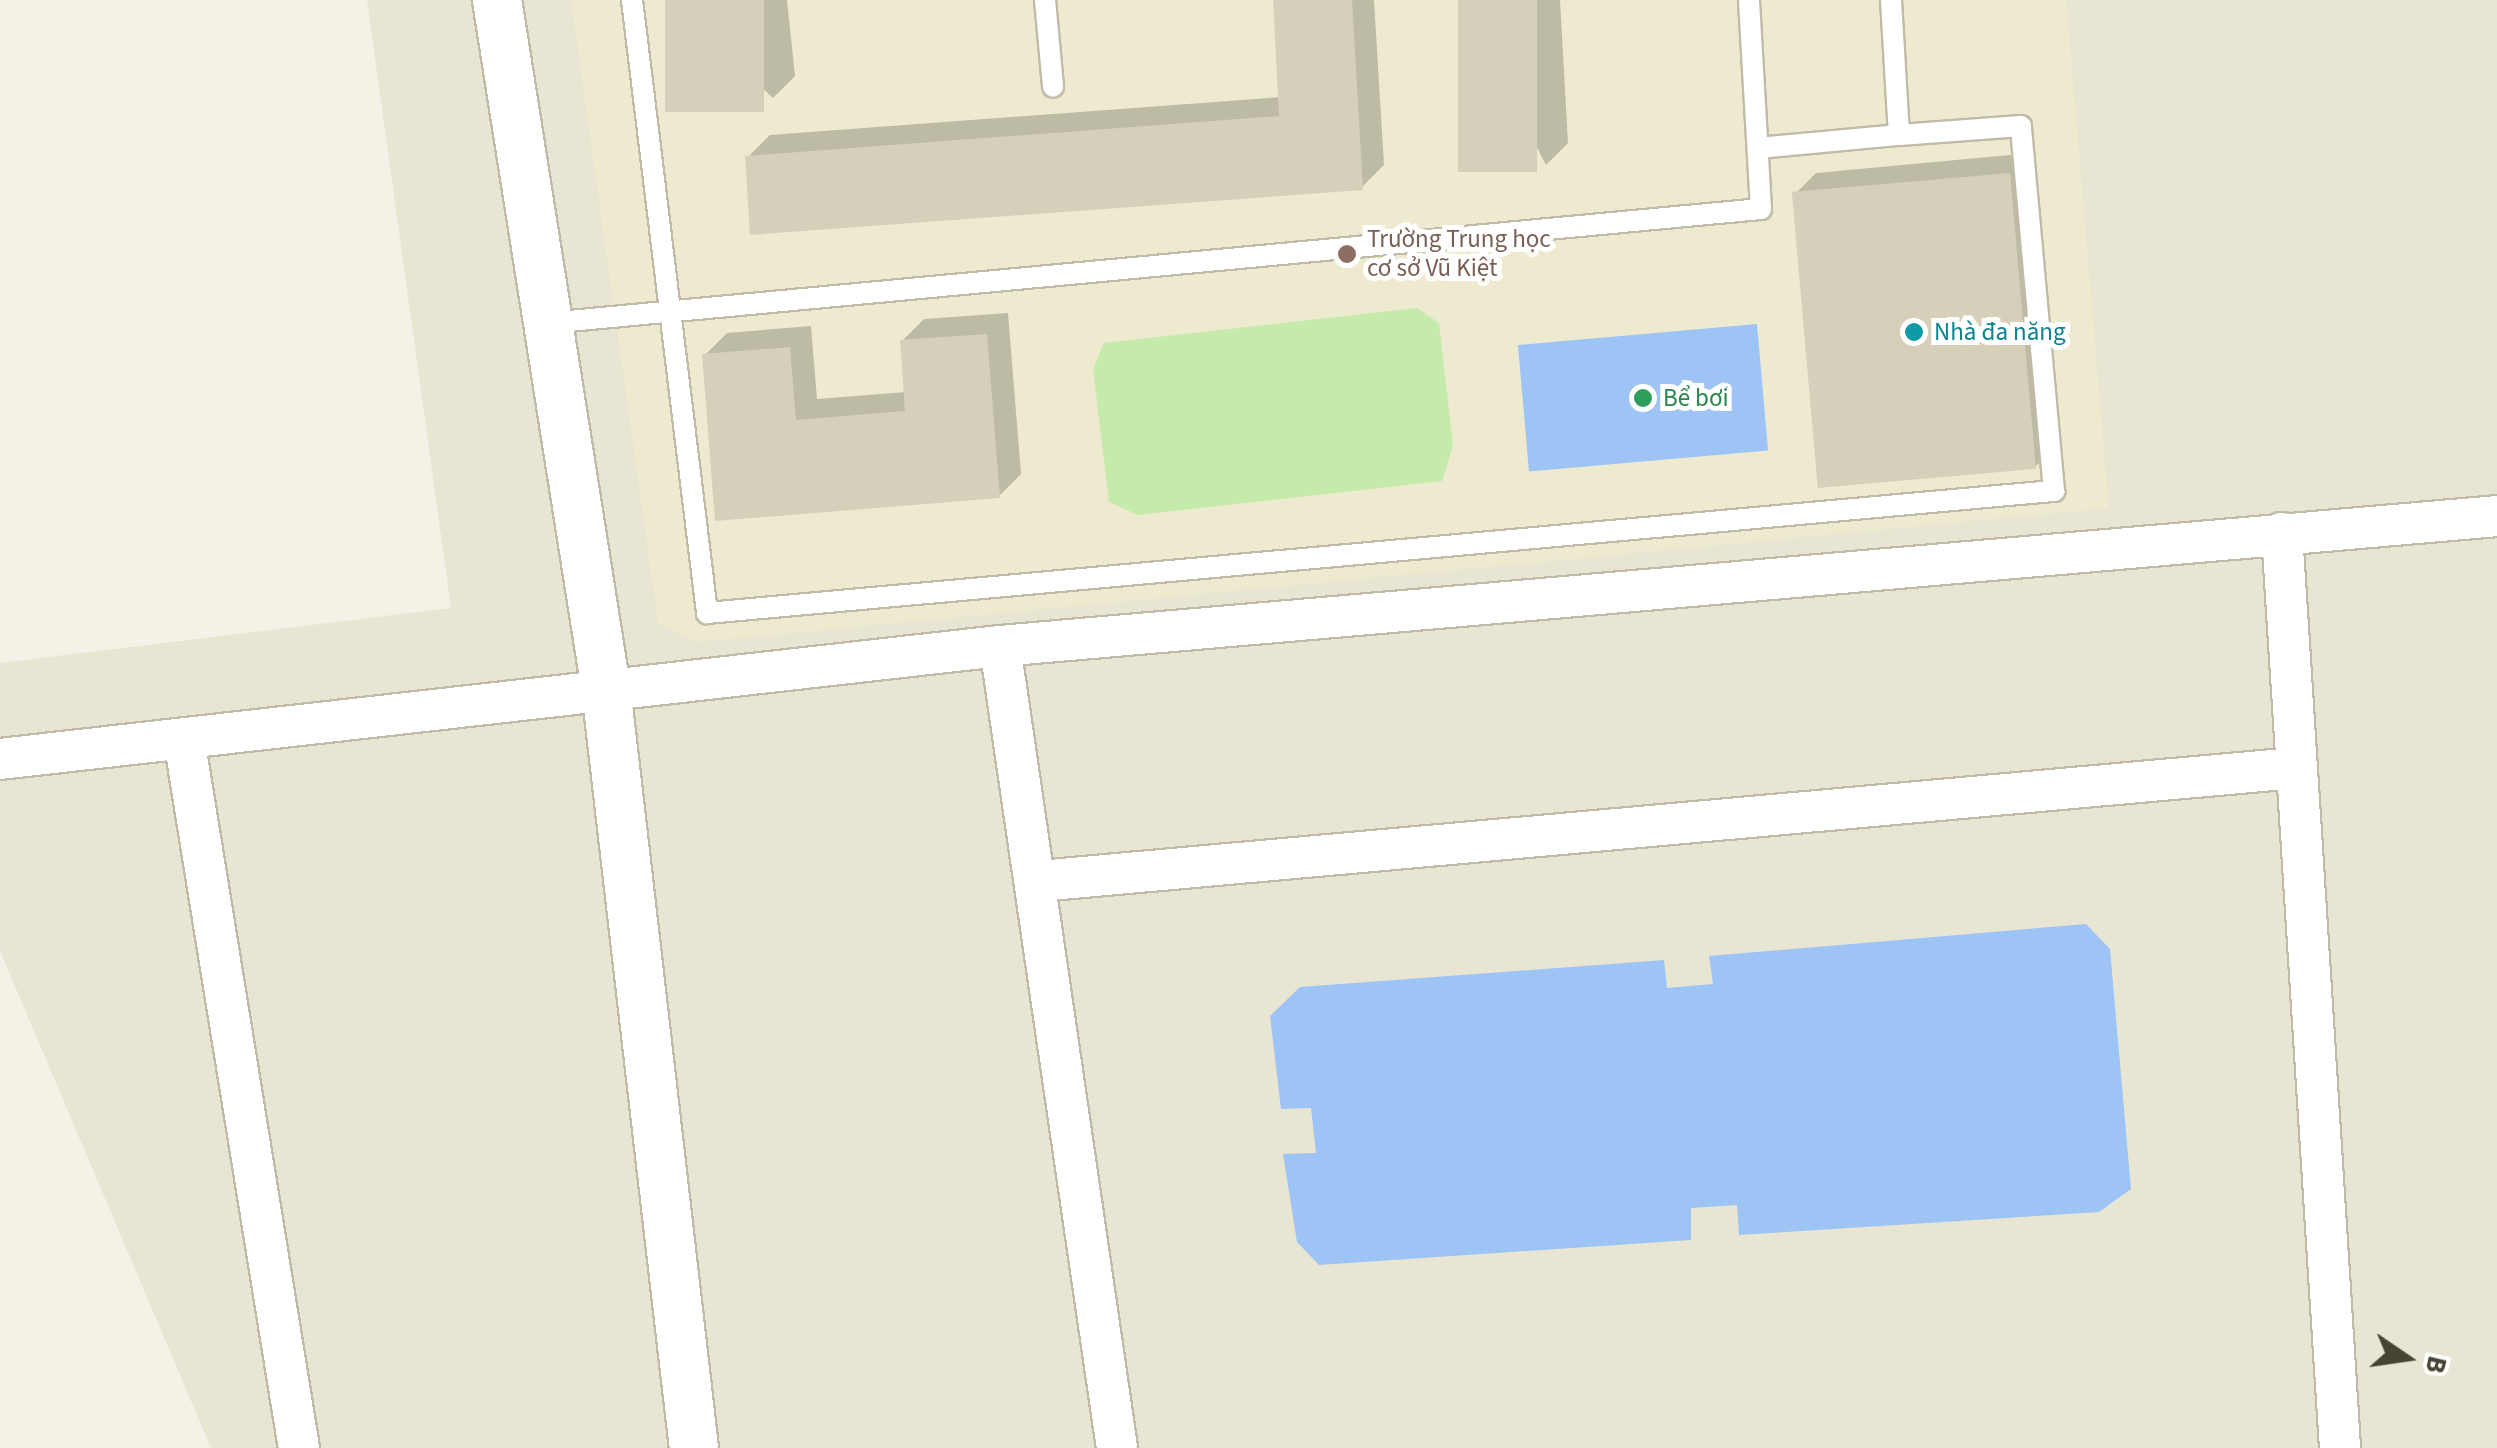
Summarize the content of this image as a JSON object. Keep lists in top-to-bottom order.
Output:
{
  "places": ["Trường Trung học cơ sở Vũ Kiệt", "Nhà đa năng", "Bể bơi"],
  "north": "right"
}
